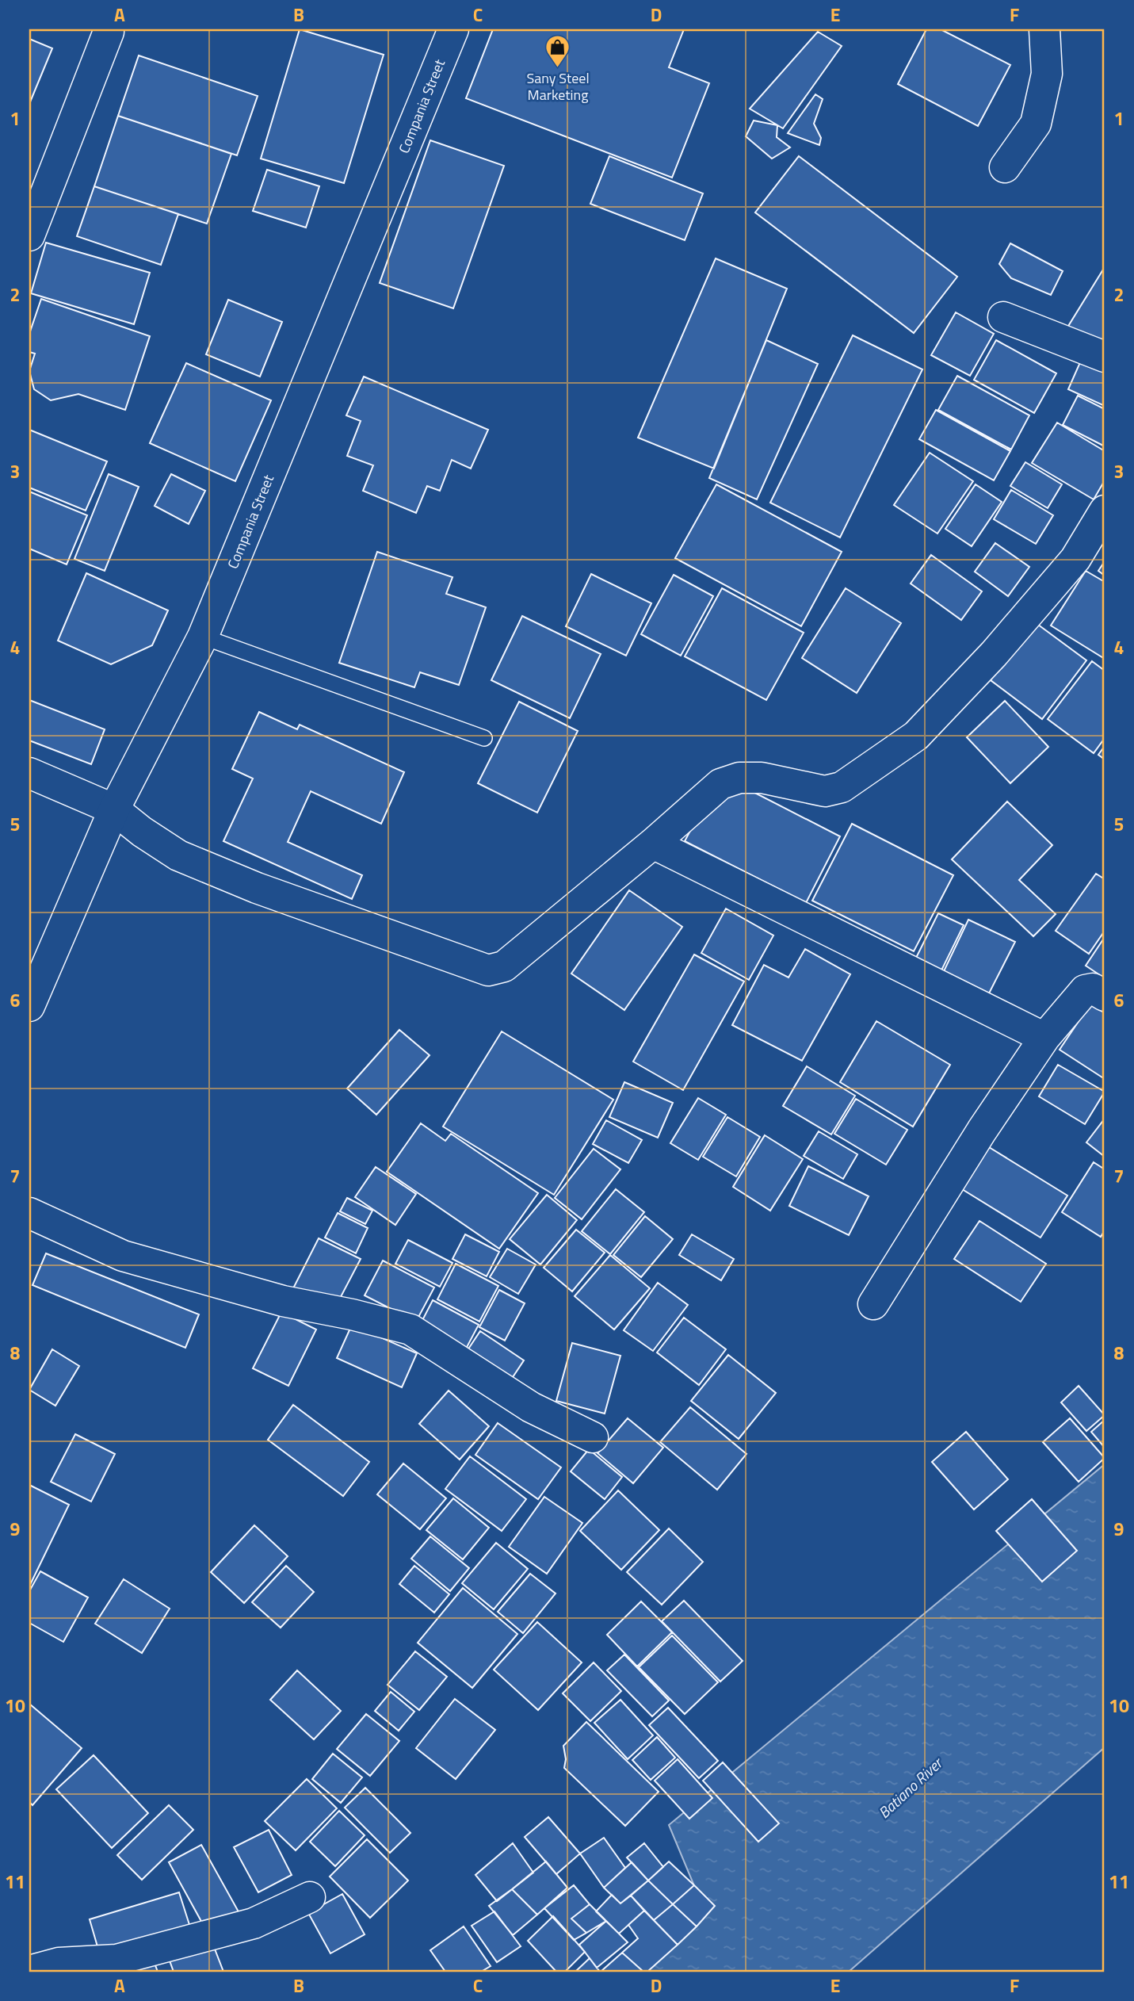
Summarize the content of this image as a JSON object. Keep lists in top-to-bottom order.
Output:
{
  "streets": {
    "street": ["Compania Street"]
  },
  "water": ["Batiano River"],
  "places": {
    "shop": ["Sany Steel Marketing"]
  },
  "grid": {
    "columns": [
      "A",
      "B",
      "C",
      "D",
      "E",
      "F"
    ],
    "rows": [
      "1",
      "2",
      "3",
      "4",
      "5",
      "6",
      "7",
      "8",
      "9",
      "10",
      "11"
    ]
  }
}
